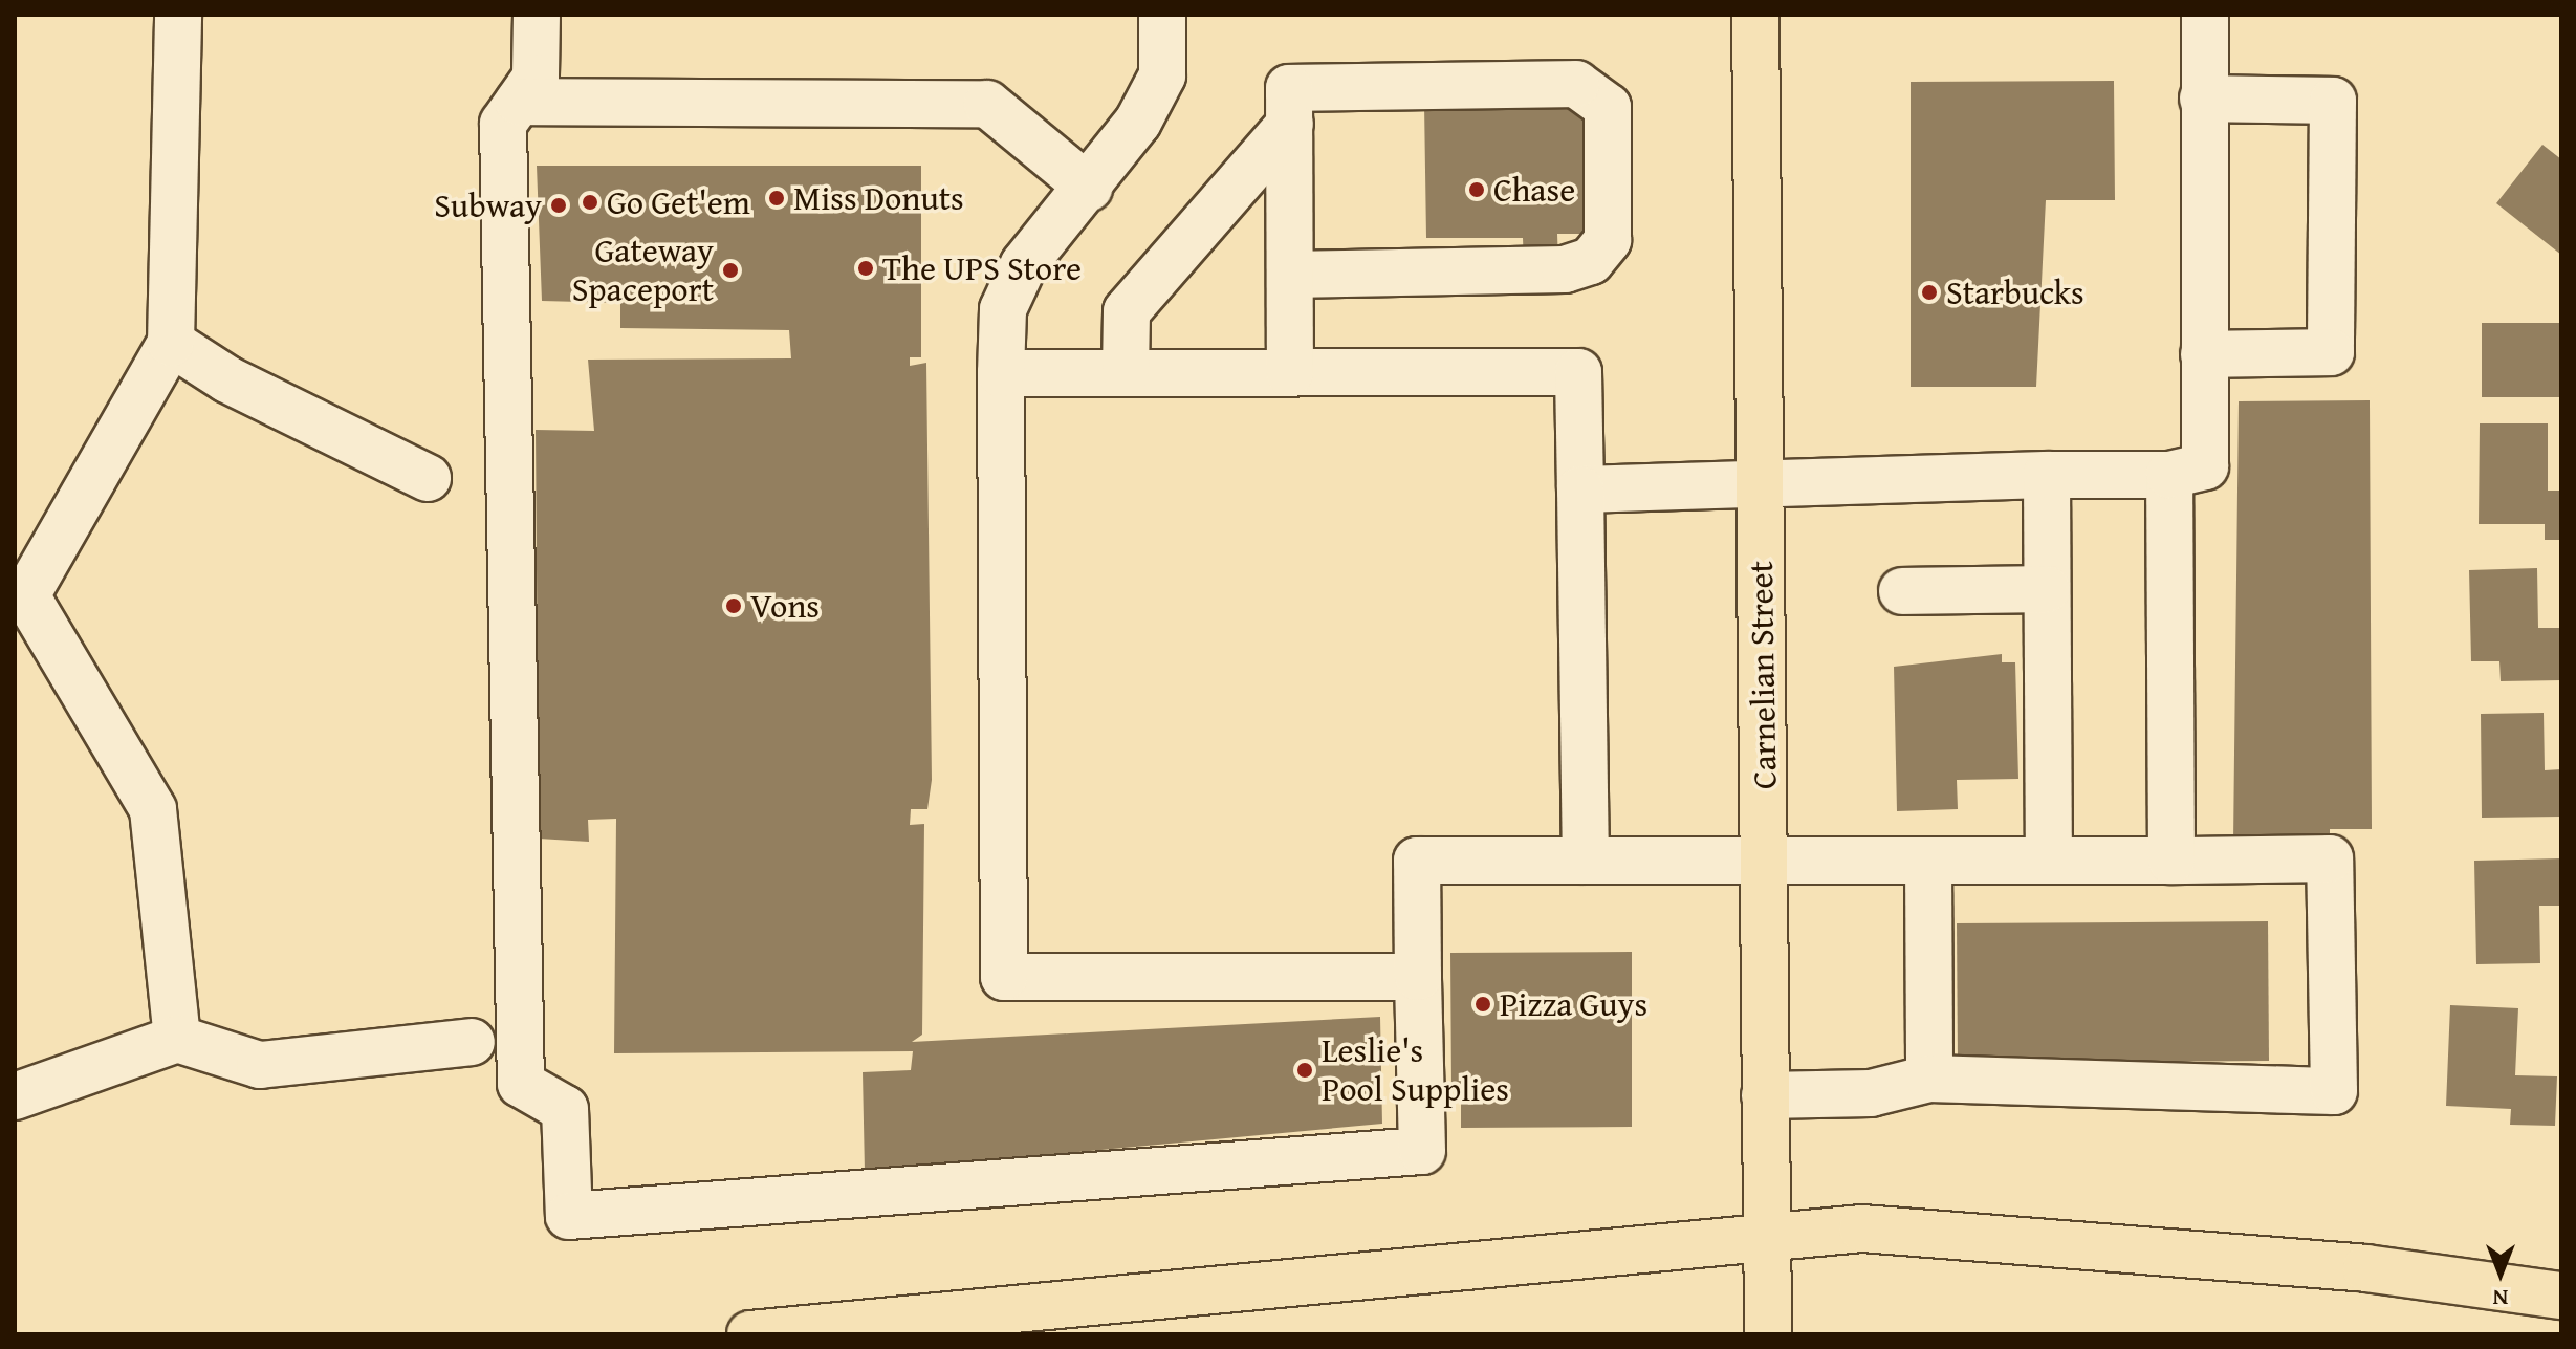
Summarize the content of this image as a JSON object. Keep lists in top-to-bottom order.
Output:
{
  "streets": {
    "main road": ["Carnelian Street"]
  },
  "places": [
    "Chase",
    "Miss Donuts",
    "Go Get'em",
    "Subway",
    "The UPS Store",
    "Gateway Spaceport",
    "Starbucks",
    "Vons",
    "Pizza Guys",
    "Leslie's Pool Supplies"
  ],
  "north": "bottom"
}
